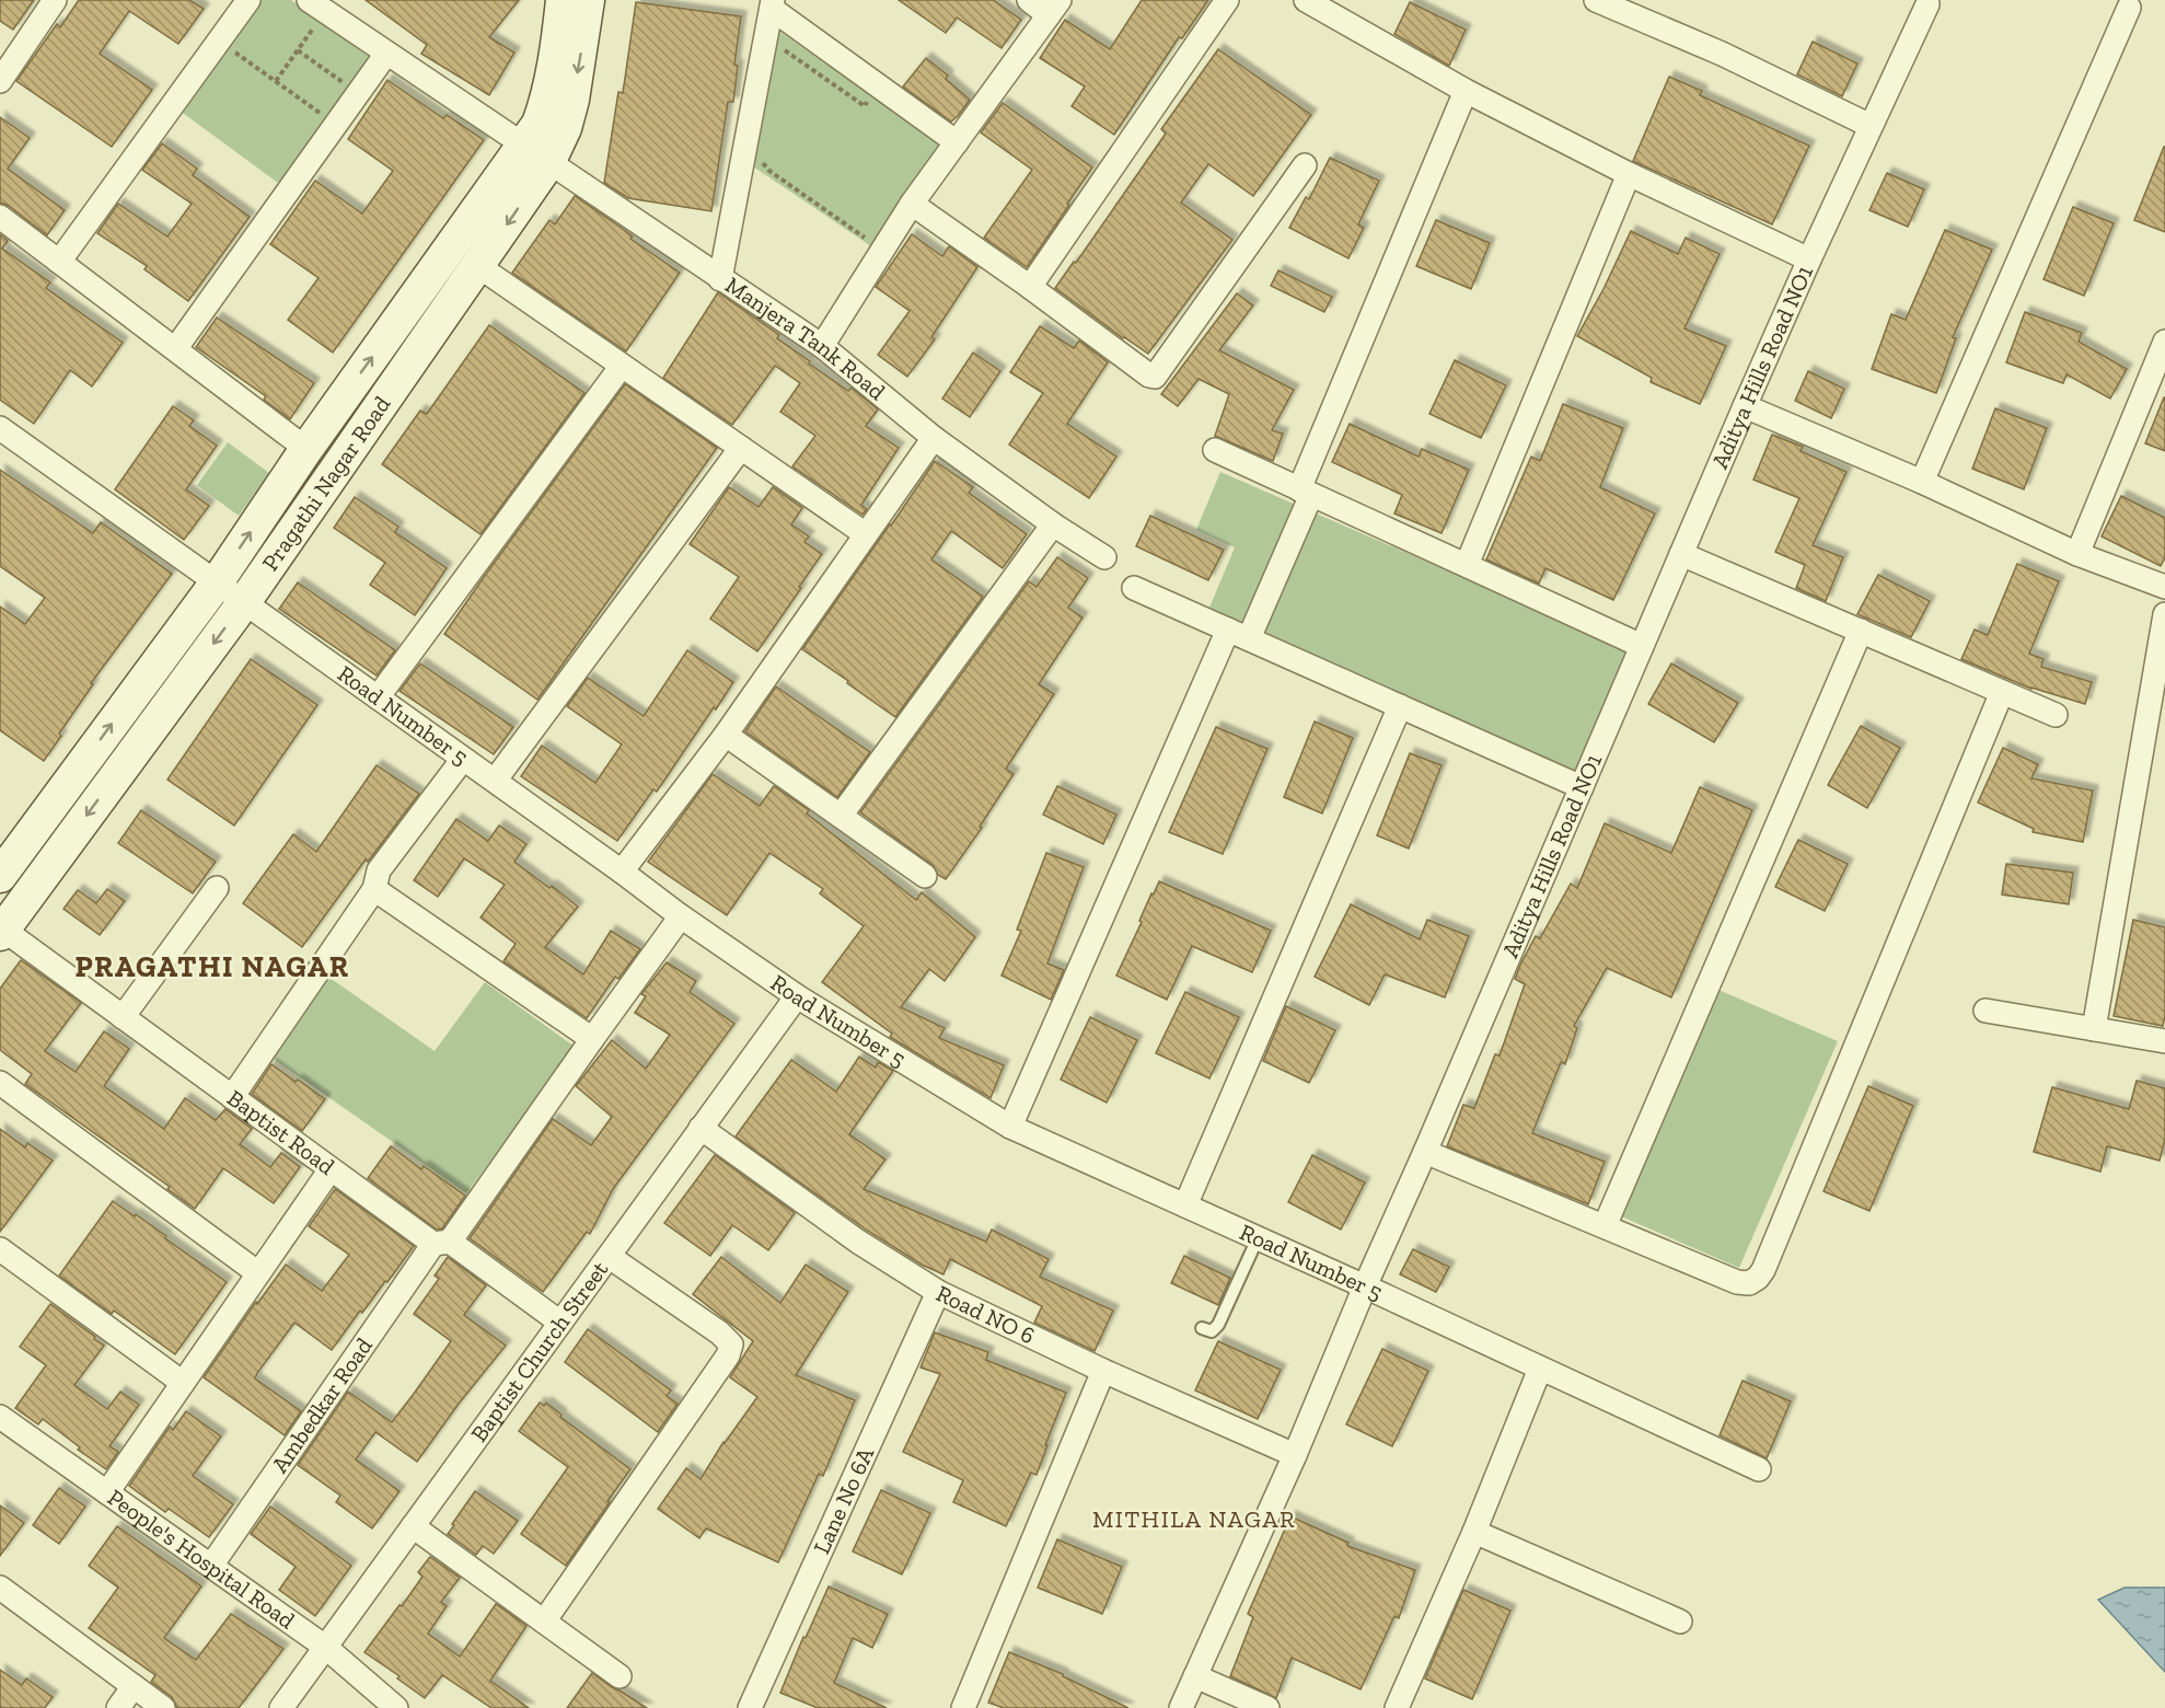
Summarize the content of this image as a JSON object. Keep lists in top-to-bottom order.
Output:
{
  "streets": {
    "main road": ["Pragathi Nagar Road"],
    "street": [
      "Manjera Tank Road",
      "Aditya Hills Road NO1",
      "Road Number 5",
      "Baptist Road",
      "Road NO 6",
      "Baptist Church Street",
      "Ambedkar Road",
      "Lane No 6A",
      "People's Hospital Road"
    ]
  },
  "crossings": [
    ["Manjera Tank Road", "Pragathi Nagar Road"],
    ["Aditya Hills Road NO1", "Road Number 5"],
    ["Aditya Hills Road NO1", "Road NO 6"],
    ["Pragathi Nagar Road", "Road Number 5"],
    ["Pragathi Nagar Road", "Baptist Road"],
    ["Road Number 5", "Baptist Church Street"],
    ["Road Number 5", "Ambedkar Road"],
    ["Baptist Road", "Baptist Church Street"],
    ["Baptist Road", "Ambedkar Road"],
    ["Road NO 6", "Baptist Church Street"],
    ["Road NO 6", "Lane No 6A"],
    ["Baptist Church Street", "People's Hospital Road"],
    ["Ambedkar Road", "People's Hospital Road"]
  ],
  "districts": ["PRAGATHI NAGAR", "MITHILA NAGAR"]
}
